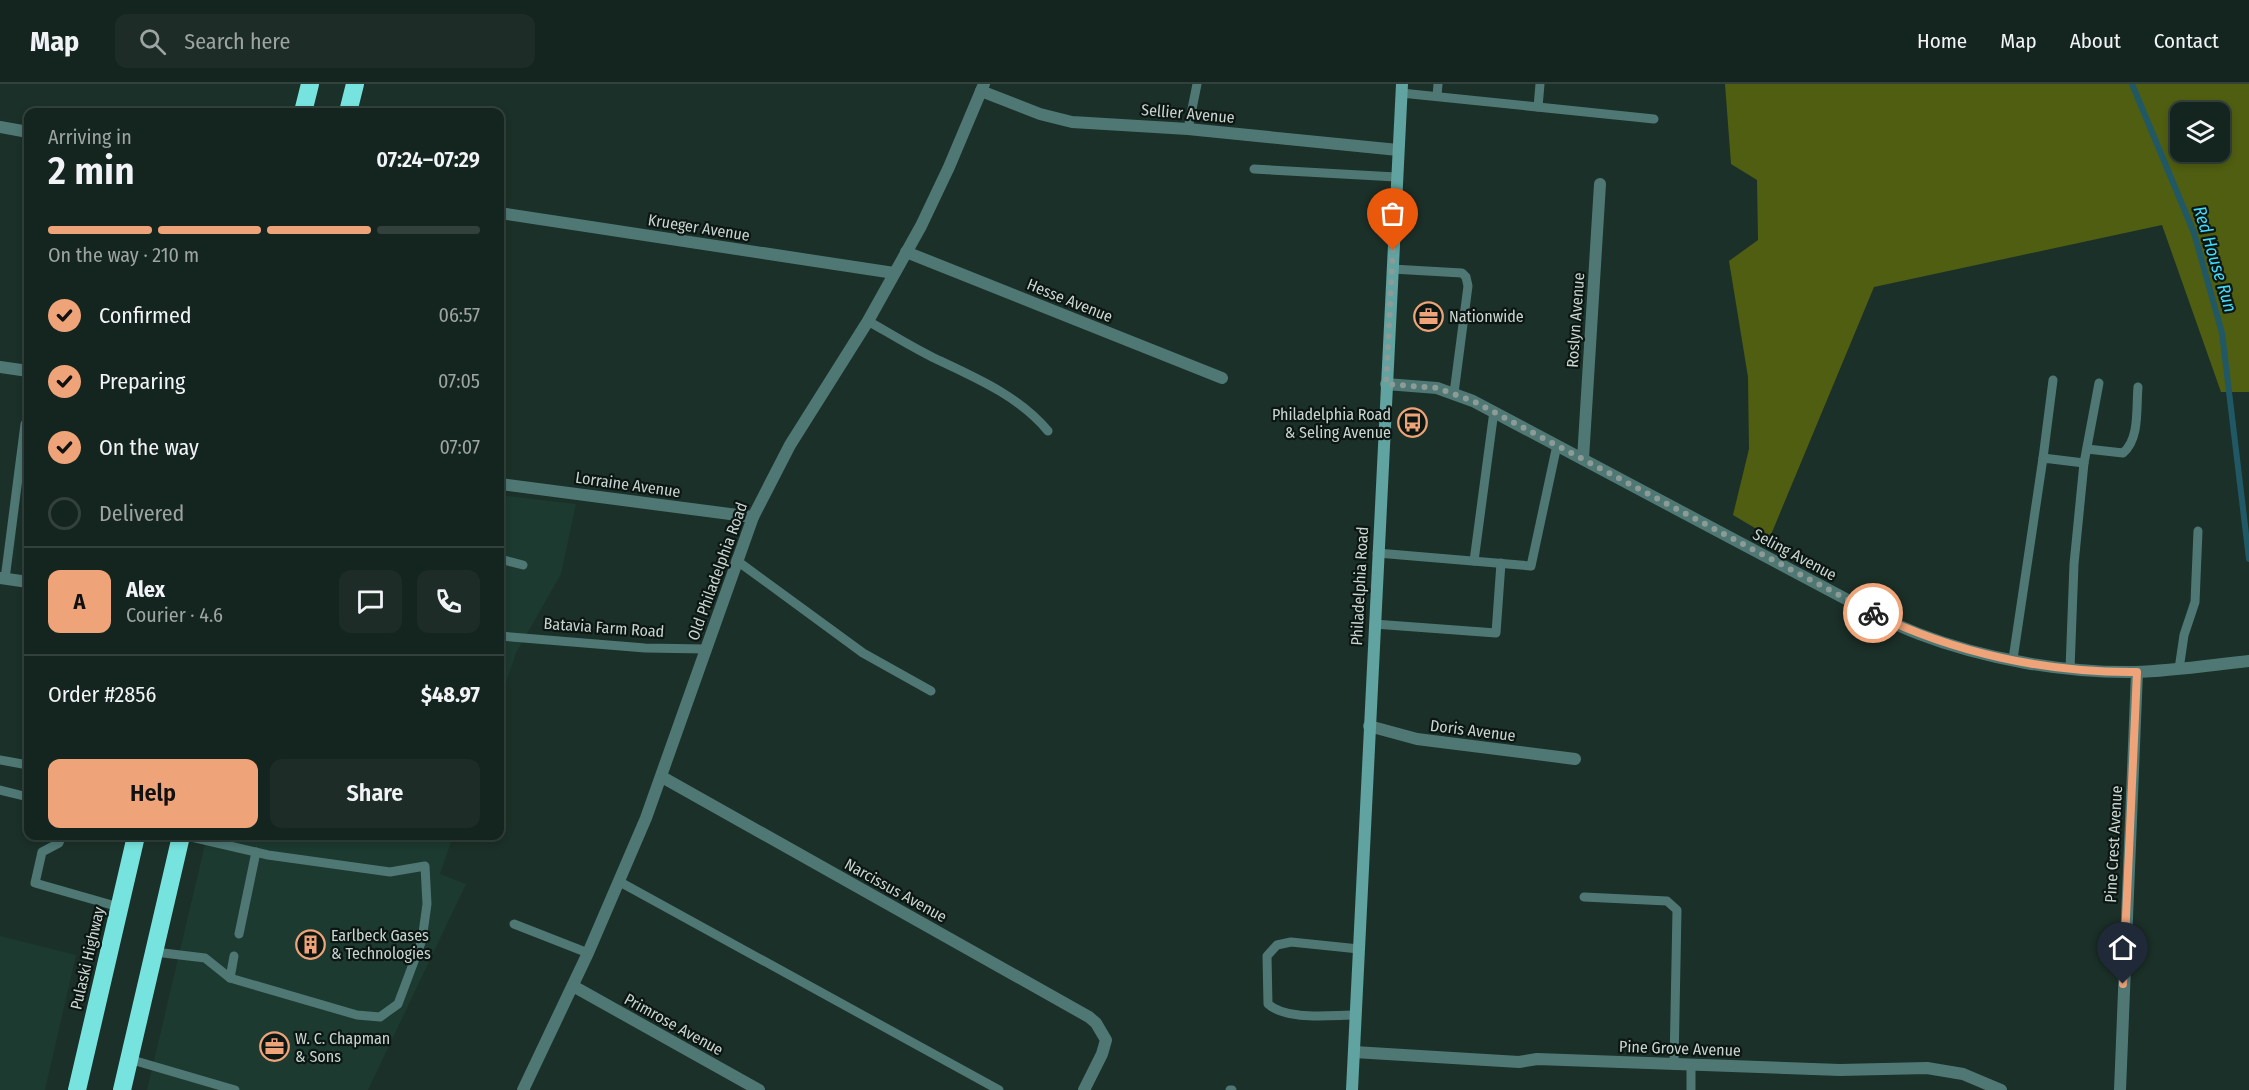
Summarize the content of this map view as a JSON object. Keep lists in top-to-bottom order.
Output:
{
  "streets": {
    "highway": ["Pulaski Highway"],
    "main road": ["Philadelphia Road"],
    "street": [
      "Sellier Avenue",
      "Krueger Avenue",
      "Hesse Avenue",
      "Roslyn Avenue",
      "Lorraine Avenue",
      "Seling Avenue",
      "Old Philadelphia Road",
      "Doris Avenue",
      "Pine Crest Avenue",
      "Narcissus Avenue",
      "Primrose Avenue",
      "Pine Grove Avenue"
    ],
    "lane": ["Batavia Farm Road"]
  },
  "crossings": [
    ["Sellier Avenue", "Old Philadelphia Road"],
    ["Sellier Avenue", "Philadelphia Road"],
    ["Krueger Avenue", "Old Philadelphia Road"],
    ["Hesse Avenue", "Old Philadelphia Road"],
    ["Roslyn Avenue", "Seling Avenue"],
    ["Lorraine Avenue", "Old Philadelphia Road"],
    ["Seling Avenue", "Philadelphia Road"],
    ["Seling Avenue", "Pine Crest Avenue"],
    ["Old Philadelphia Road", "Batavia Farm Road"],
    ["Old Philadelphia Road", "Narcissus Avenue"],
    ["Old Philadelphia Road", "Primrose Avenue"],
    ["Philadelphia Road", "Doris Avenue"],
    ["Philadelphia Road", "Pine Grove Avenue"]
  ],
  "water": ["Red House Run"],
  "places": {
    "office": ["Nationwide", "W. C. Chapman & Sons"],
    "bus stop": ["Philadelphia Road & Seling Avenue"],
    "building": ["Earlbeck Gases & Technologies"]
  },
  "page": {
    "header": "Map",
    "search": "Search here",
    "nav": [
      "Home",
      "Map",
      "About",
      "Contact"
    ],
    "heading": ["2 min", "Arriving in", "07:24–07:29"],
    "panel": [
      "Alex",
      "Courier · 4.6",
      "Order #2856",
      "$48.97"
    ],
    "bar": "On the way · 210 m",
    "list": [
      ["Confirmed", "06:57"],
      ["Preparing", "07:05"],
      ["On the way", "07:07"],
      "Delivered"
    ],
    "round": "A",
    "buttons": ["Help", "Share"]
  }
}
